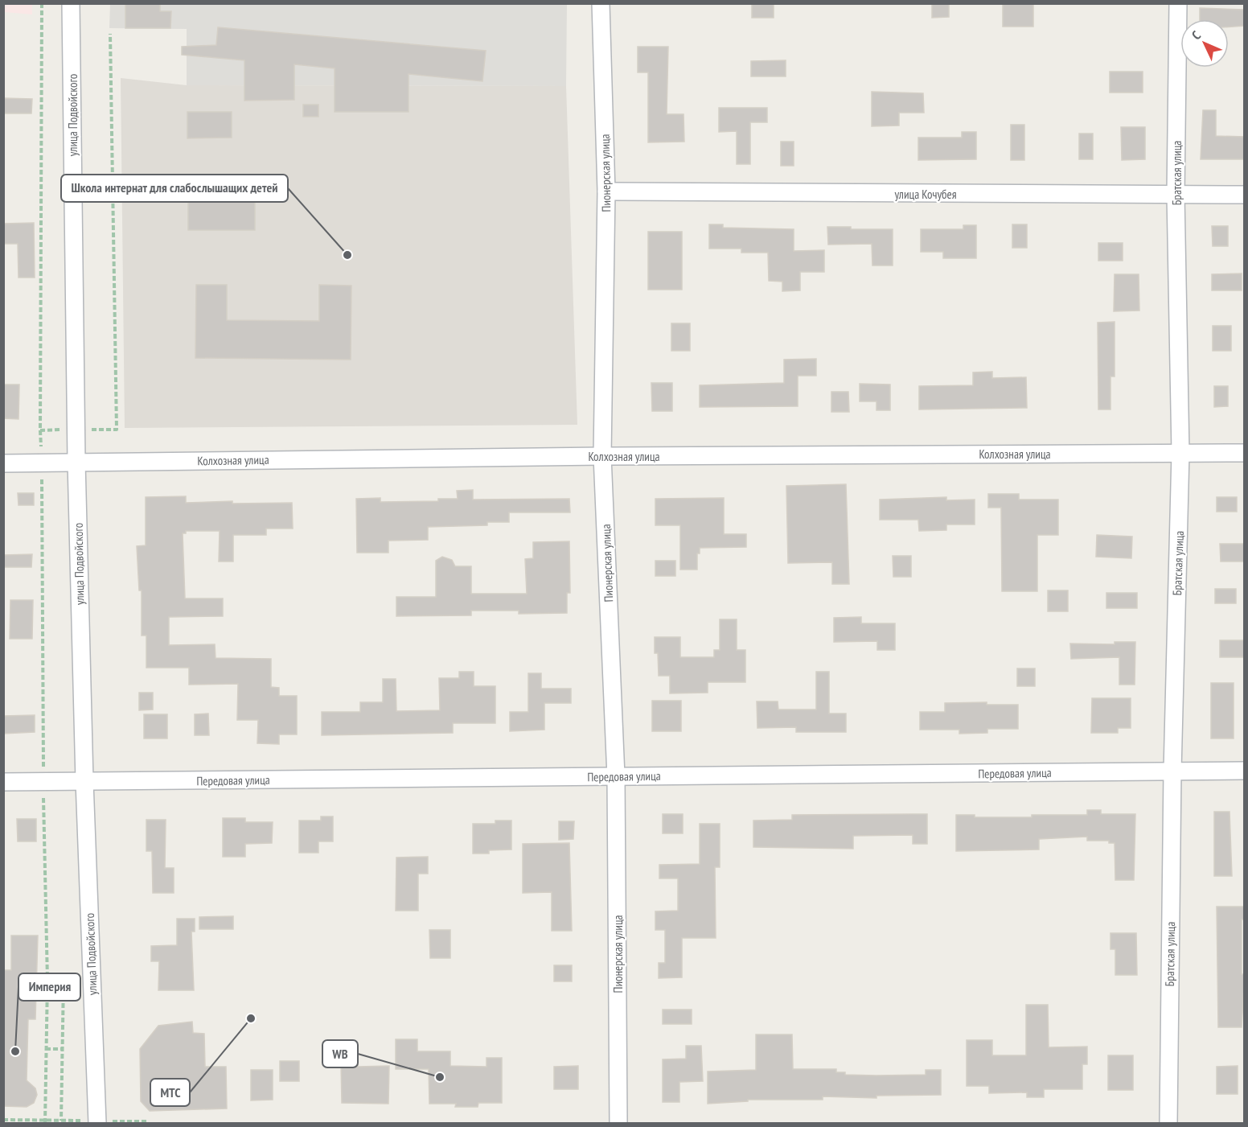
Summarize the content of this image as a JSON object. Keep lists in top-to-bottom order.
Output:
{
  "streets": {
    "street": [
      "улица Подвойского",
      "Пионерская улица",
      "Братская улица",
      "улица Кочубея",
      "Колхозная улица",
      "Передовая улица"
    ]
  },
  "crossings": [
    ["улица Подвойского", "Колхозная улица"],
    ["улица Подвойского", "Передовая улица"],
    ["Пионерская улица", "улица Кочубея"],
    ["Пионерская улица", "Колхозная улица"],
    ["Пионерская улица", "Передовая улица"],
    ["Братская улица", "улица Кочубея"],
    ["Братская улица", "Колхозная улица"],
    ["Братская улица", "Передовая улица"]
  ],
  "places": [
    "Школа интернат для слабослышащих детей",
    "МТС",
    "Империя",
    "WB"
  ],
  "north": "top left"
}
